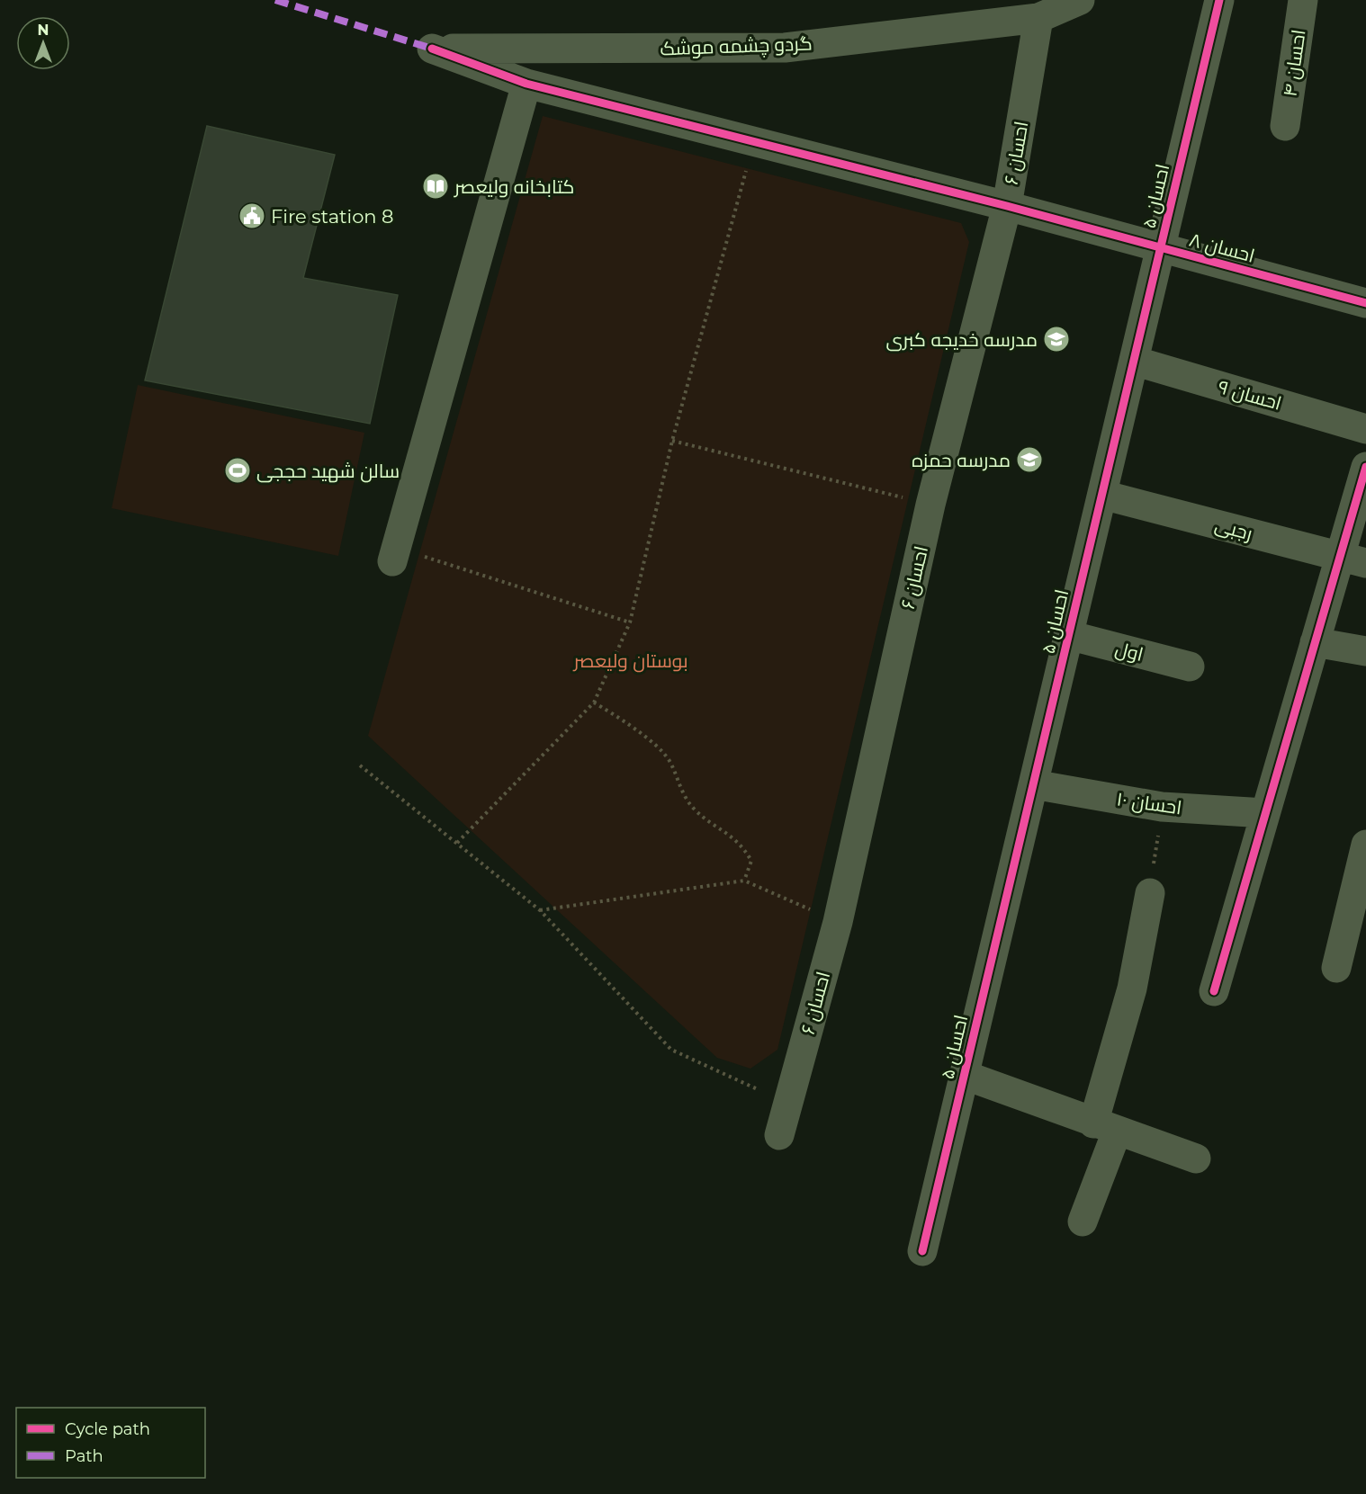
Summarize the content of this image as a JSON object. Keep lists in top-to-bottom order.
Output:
{
  "streets": {
    "street": [
      "گردو چشمه موشک",
      "احسان ۴",
      "احسان ۶",
      "احسان ۵",
      "احسان ۸",
      "احسان ۹",
      "رجبی",
      "اول",
      "احسان ۱۰"
    ]
  },
  "crossings": [
    ["گردو چشمه موشک", "احسان ۶"],
    ["گردو چشمه موشک", "احسان ۸"],
    ["احسان ۶", "احسان ۸"],
    ["احسان ۵", "احسان ۸"],
    ["احسان ۵", "احسان ۹"],
    ["احسان ۵", "رجبی"],
    ["احسان ۵", "اول"],
    ["احسان ۵", "احسان ۱۰"]
  ],
  "parks": ["بوستان ولیعصر"],
  "places": {
    "library": ["کتابخانه ولیعصر"],
    "public building": ["Fire station 8"],
    "school or university": ["مدرسه خدیجه کبری", "مدرسه حمزه"],
    "sports": ["سالن شهید حججی"]
  },
  "legend": ["Cycle path", "Path"],
  "north": "top"
}
